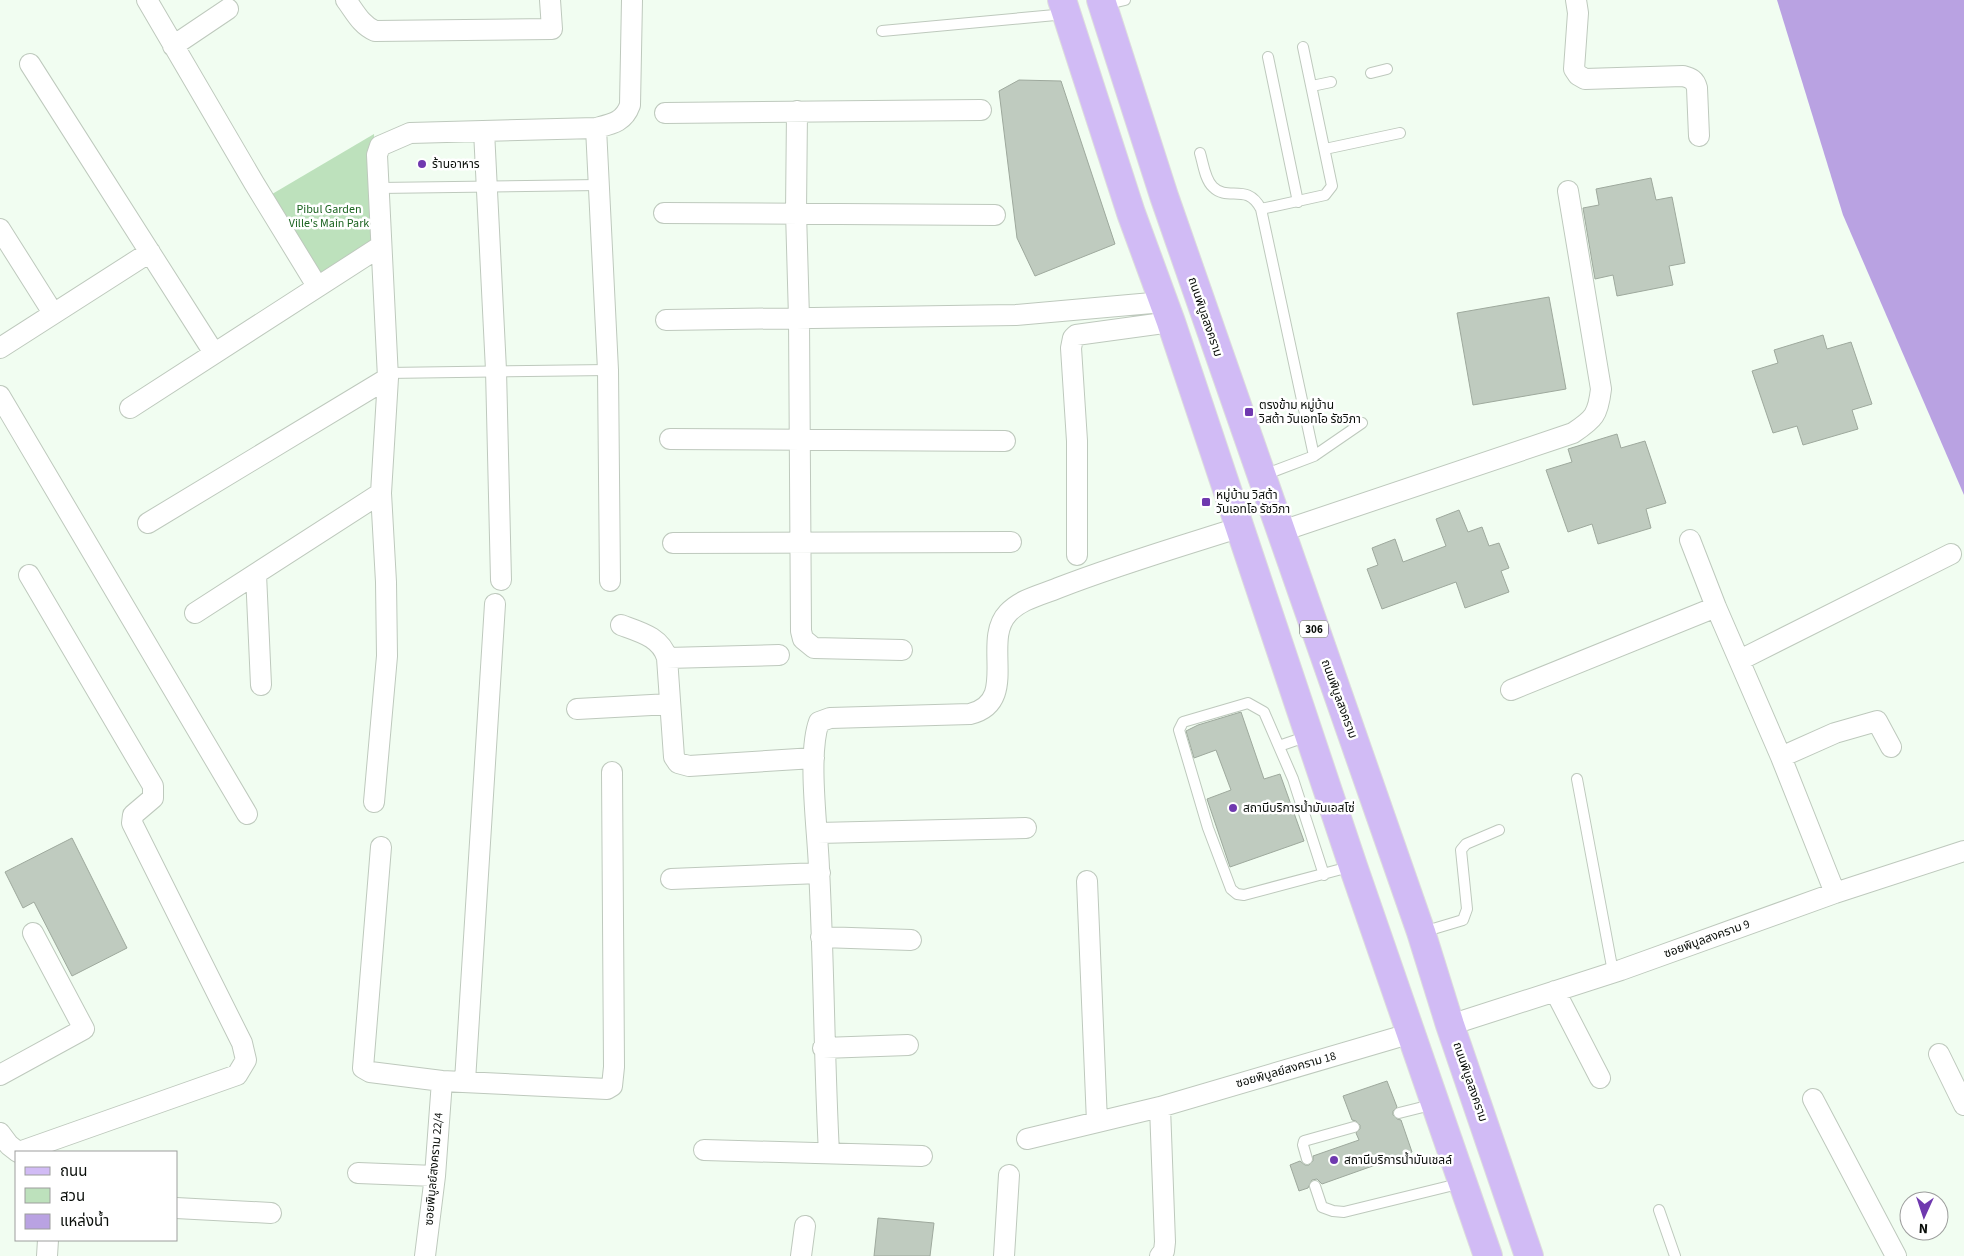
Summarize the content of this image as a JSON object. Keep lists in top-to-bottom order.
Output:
{
  "streets": {
    "main road": ["ถนนพิบูลสงคราม", "306"],
    "street": ["ซอยพิบูลสงคราม 9", "ซอยพิบูลย์สงคราม 18", "ซอยพิบูลย์สงคราม 22/4"]
  },
  "crossings": [
    ["ถนนพิบูลสงคราม", "ซอยพิบูลสงคราม 9"]
  ],
  "parks": ["Pibul Garden Ville's Main Park"],
  "places": {
    "other": ["ร้านอาหาร", "สถานีบริการน้ำมันเอสโซ่", "สถานีบริการน้ำมันเชลล์"],
    "transit": ["ตรงข้าม หมู่บ้าน วิสต้า วันเอทโอ รัชวิภา", "หมู่บ้าน วิสต้า วันเอทโอ รัชวิภา"]
  },
  "legend": ["ถนน", "สวน", "แหล่งน้ำ"],
  "north": "bottom"
}
